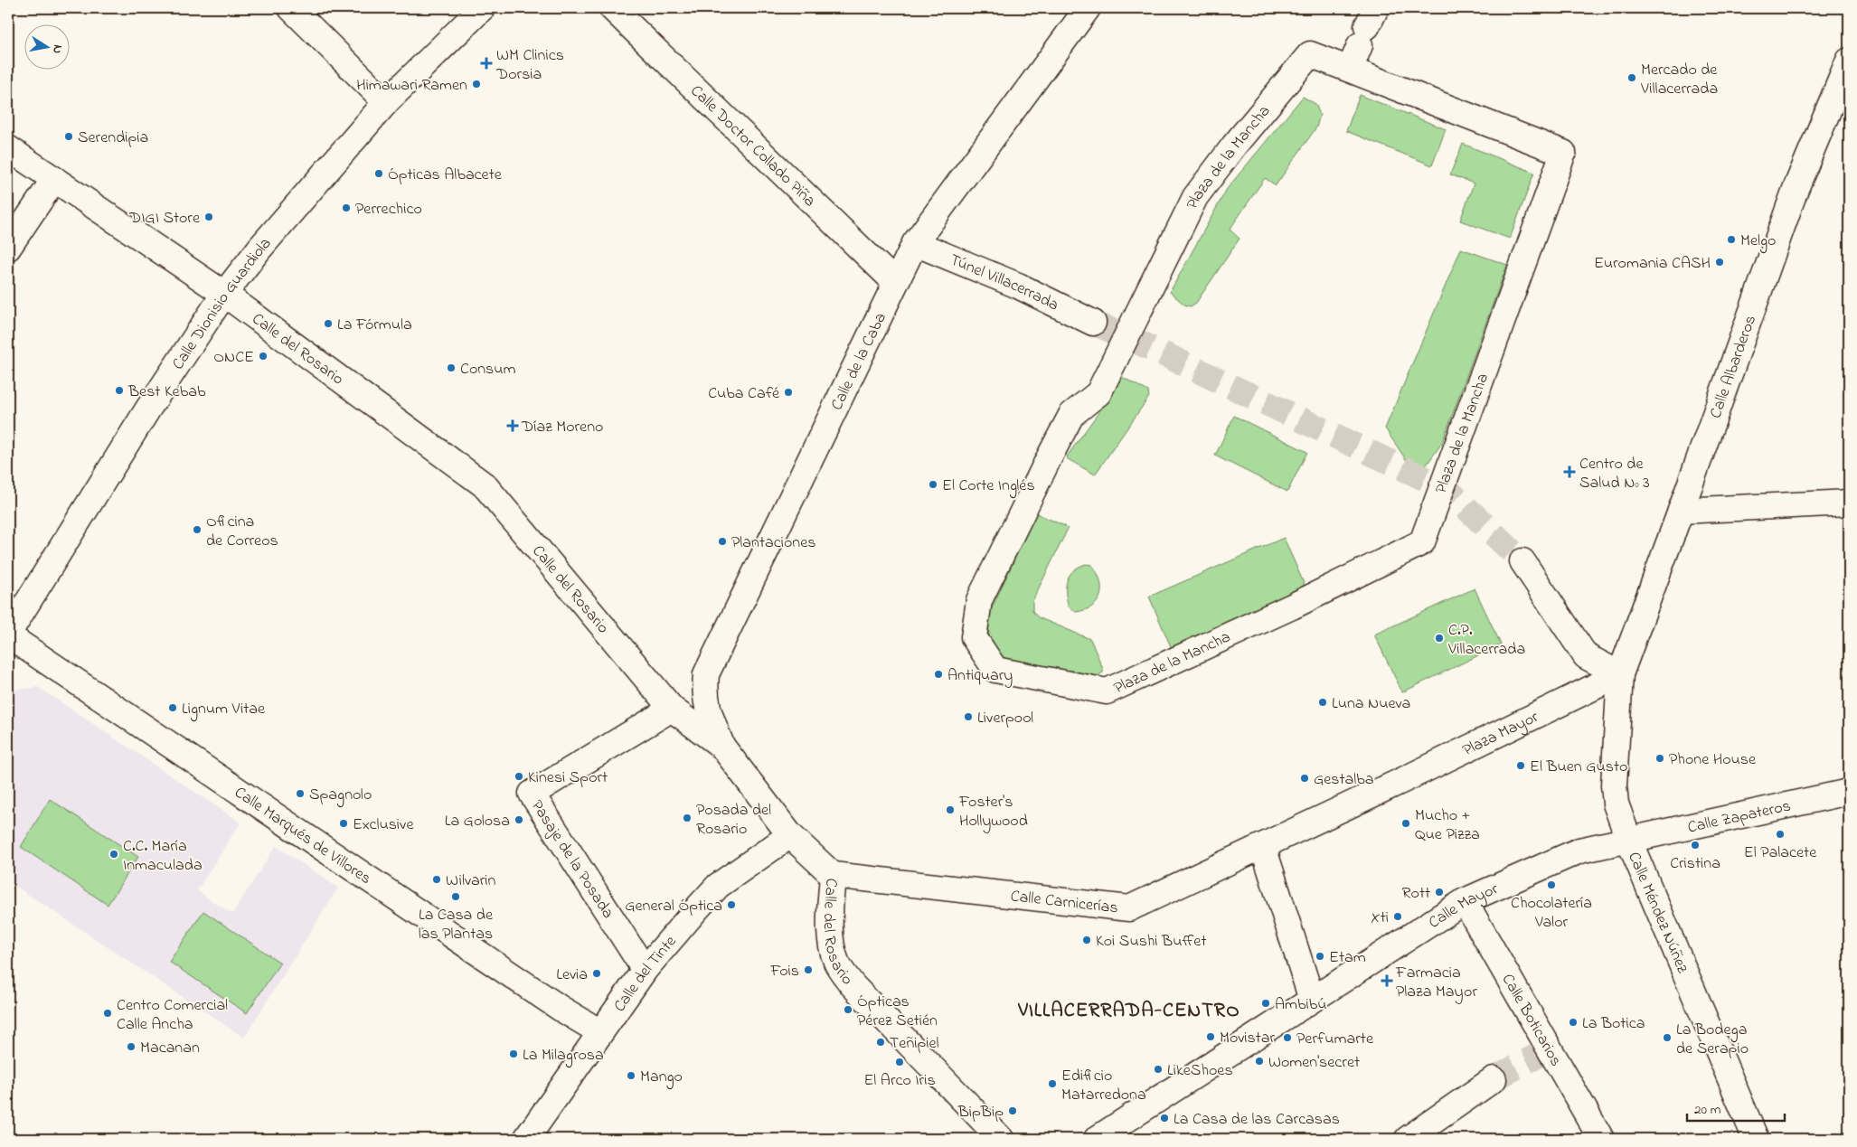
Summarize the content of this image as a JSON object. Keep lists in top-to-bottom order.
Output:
{
  "streets": {
    "street": [
      "Calle Doctor Collado Piña",
      "Plaza de la Mancha",
      "Túnel Villacerrada",
      "Calle Dionisio Guardiola",
      "Calle del Rosario",
      "Calle de la Caba",
      "Calle Albarderos",
      "Plaza Mayor",
      "Calle Zapateros",
      "Calle Marqués de Villores",
      "Pasaje de la Posada",
      "Calle Carnicerías",
      "Calle Mayor",
      "Calle Méndez Núñez",
      "Calle del Tinte",
      "Calle Boticarios"
    ]
  },
  "crossings": [
    ["Calle Doctor Collado Piña", "Calle de la Caba"],
    ["Túnel Villacerrada", "Calle de la Caba"],
    ["Calle Dionisio Guardiola", "Calle del Rosario"],
    ["Calle Dionisio Guardiola", "Calle Marqués de Villores"],
    ["Calle del Rosario", "Calle de la Caba"],
    ["Calle del Rosario", "Pasaje de la Posada"],
    ["Calle del Rosario", "Calle Carnicerías"],
    ["Calle del Rosario", "Calle del Tinte"],
    ["Calle Albarderos", "Plaza Mayor"],
    ["Calle Albarderos", "Calle Méndez Núñez"],
    ["Plaza Mayor", "Calle Carnicerías"],
    ["Plaza Mayor", "Calle Méndez Núñez"],
    ["Calle Zapateros", "Calle Mayor"],
    ["Calle Zapateros", "Calle Méndez Núñez"],
    ["Calle Marqués de Villores", "Calle del Tinte"],
    ["Pasaje de la Posada", "Calle del Tinte"],
    ["Calle Mayor", "Calle Méndez Núñez"],
    ["Calle Mayor", "Calle Boticarios"]
  ],
  "districts": ["VILLACERRADA-CENTRO"],
  "places": {
    "health": [
      "WM Clinics Dorsia",
      "Díaz Moreno",
      "Centro de Salud Nº 3",
      "Farmacia Plaza Mayor"
    ],
    "other": [
      "Mercado de Villacerrada",
      "Himawari Ramen",
      "Serendipia",
      "Ópticas Albacete",
      "Perrechico",
      "DIGI Store",
      "Melgo",
      "Euromania CASH",
      "La Fórmula",
      "ONCE",
      "Consum",
      "Best Kebab",
      "Cuba Café",
      "El Corte Inglés",
      "Oficina de Correos",
      "Plantaciones",
      "C.P. Villacerrada",
      "Antiquary",
      "Luna Nueva",
      "Lignum Vitae",
      "Liverpool",
      "Phone House",
      "El Buen Gusto",
      "Kinesi Sport",
      "Gestalba",
      "Spagnolo",
      "Foster's Hollywood",
      "Posada del Rosario",
      "La Golosa",
      "Exclusive",
      "Mucho + Que Pizza",
      "El Palacete",
      "Cristina",
      "C.C. María Inmaculada",
      "Wilvarin",
      "Chocolatería Valor",
      "Rott",
      "La Casa de las Plantas",
      "General Óptica",
      "Xti",
      "Koi Sushi Buffet",
      "Etam",
      "Fois",
      "Levia",
      "Ambibú",
      "Ópticas Pérez Setién",
      "Centro Comercial Calle Ancha",
      "La Botica",
      "Movistar",
      "Perfumarte",
      "La Bodega de Serapio",
      "Teñipiel",
      "Macanan",
      "La Milagrosa",
      "Women'secret",
      "El Arco Iris",
      "LikeShoes",
      "Mango",
      "Edificio Matarredona",
      "BipBip",
      "La Casa de las Carcasas"
    ]
  },
  "scale_bar": "20 m",
  "north": "right"
}
